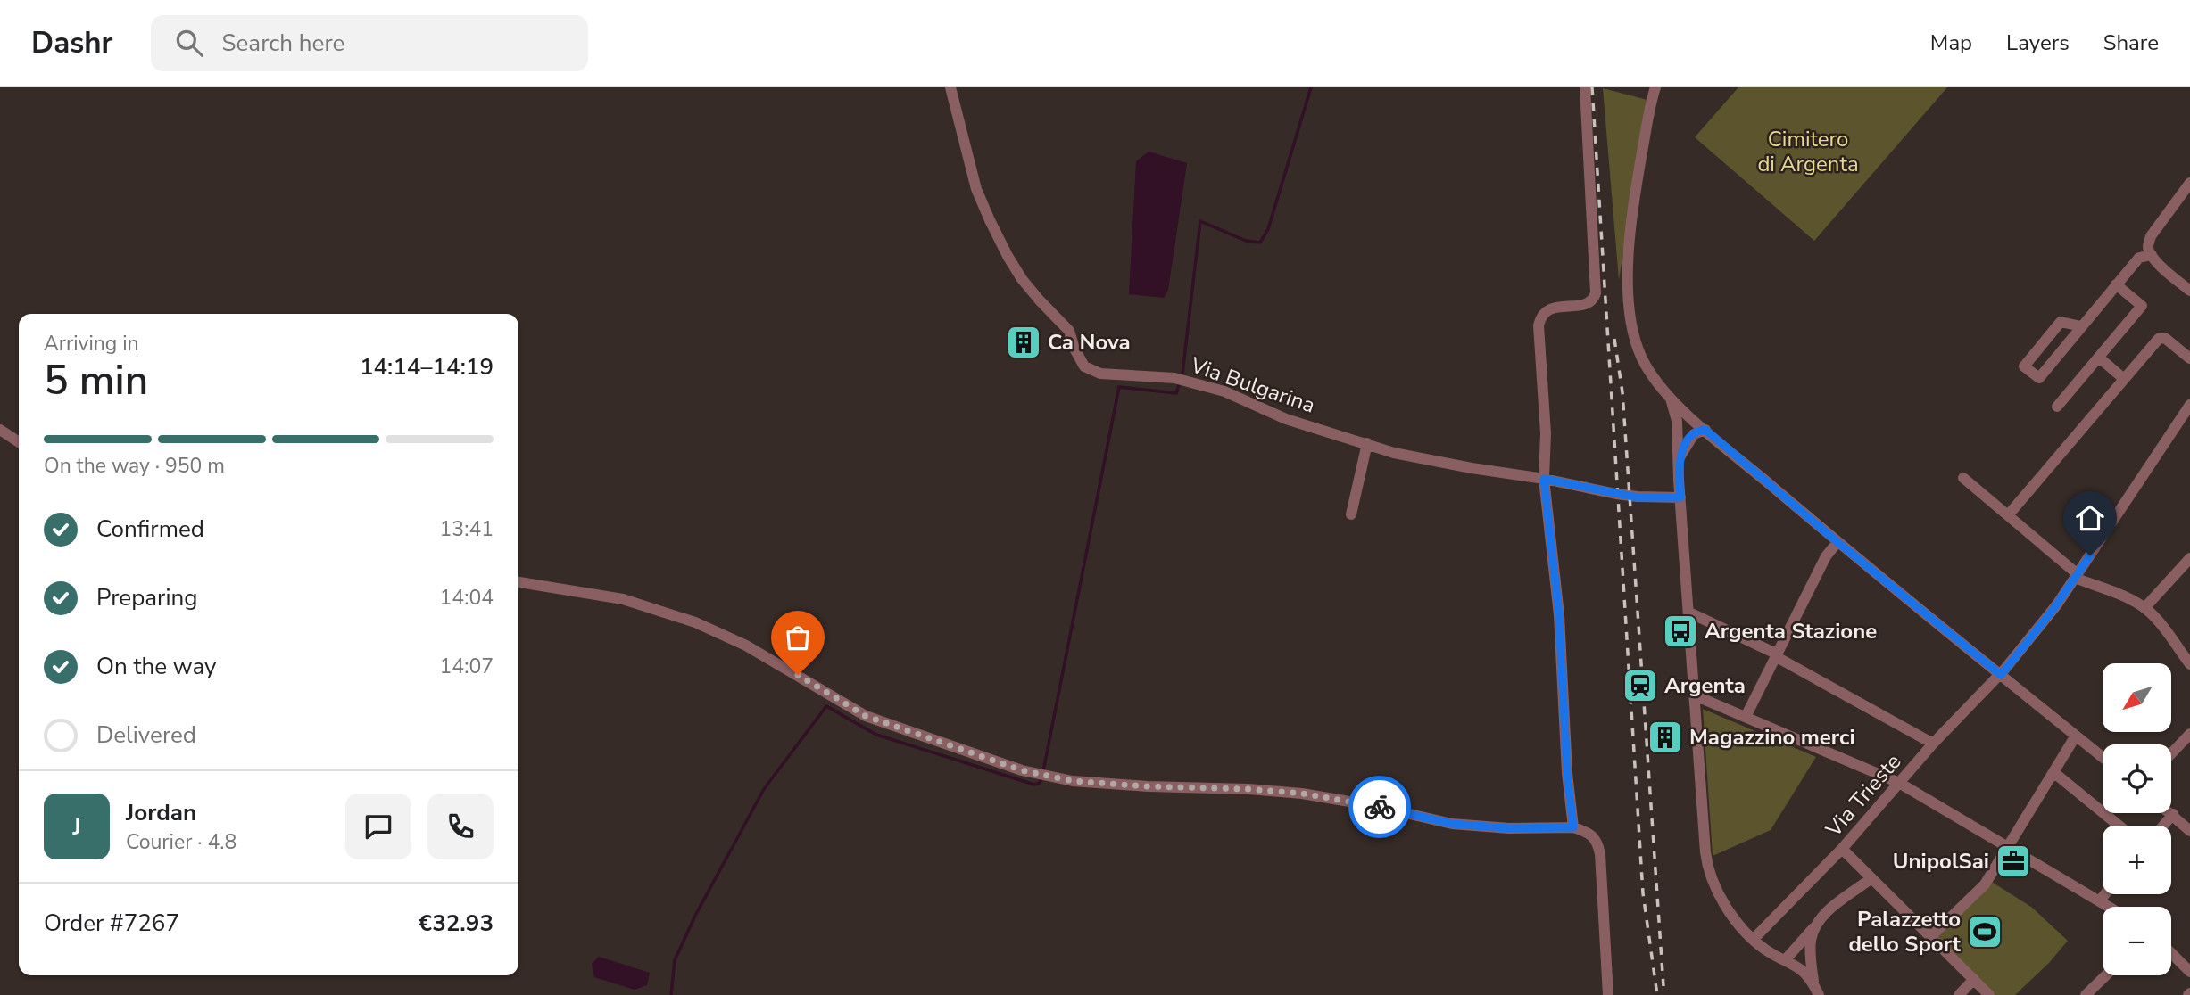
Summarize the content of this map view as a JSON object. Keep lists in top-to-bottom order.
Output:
{
  "streets": {
    "street": ["Via Bulgarina", "Via Trieste"]
  },
  "parks": ["Cimitero di Argenta"],
  "places": {
    "building": ["Ca Nova", "Magazzino merci"],
    "bus stop": ["Argenta Stazione"],
    "station": ["Argenta"],
    "office": ["UnipolSai"],
    "sports": ["Palazzetto dello Sport"]
  },
  "north": "bottom left",
  "page": {
    "header": "Dashr",
    "search": "Search here",
    "nav": ["Map", "Layers", "Share"],
    "heading": ["5 min", "Arriving in", "14:14–14:19"],
    "panel": [
      "Jordan",
      "Courier · 4.8",
      "Order #7267",
      "€32.93"
    ],
    "bar": "On the way · 950 m",
    "list": [
      ["Confirmed", "13:41"],
      ["Preparing", "14:04"],
      ["On the way", "14:07"],
      "Delivered"
    ],
    "map_buttons": ["+", "−"],
    "round": "J"
  }
}
